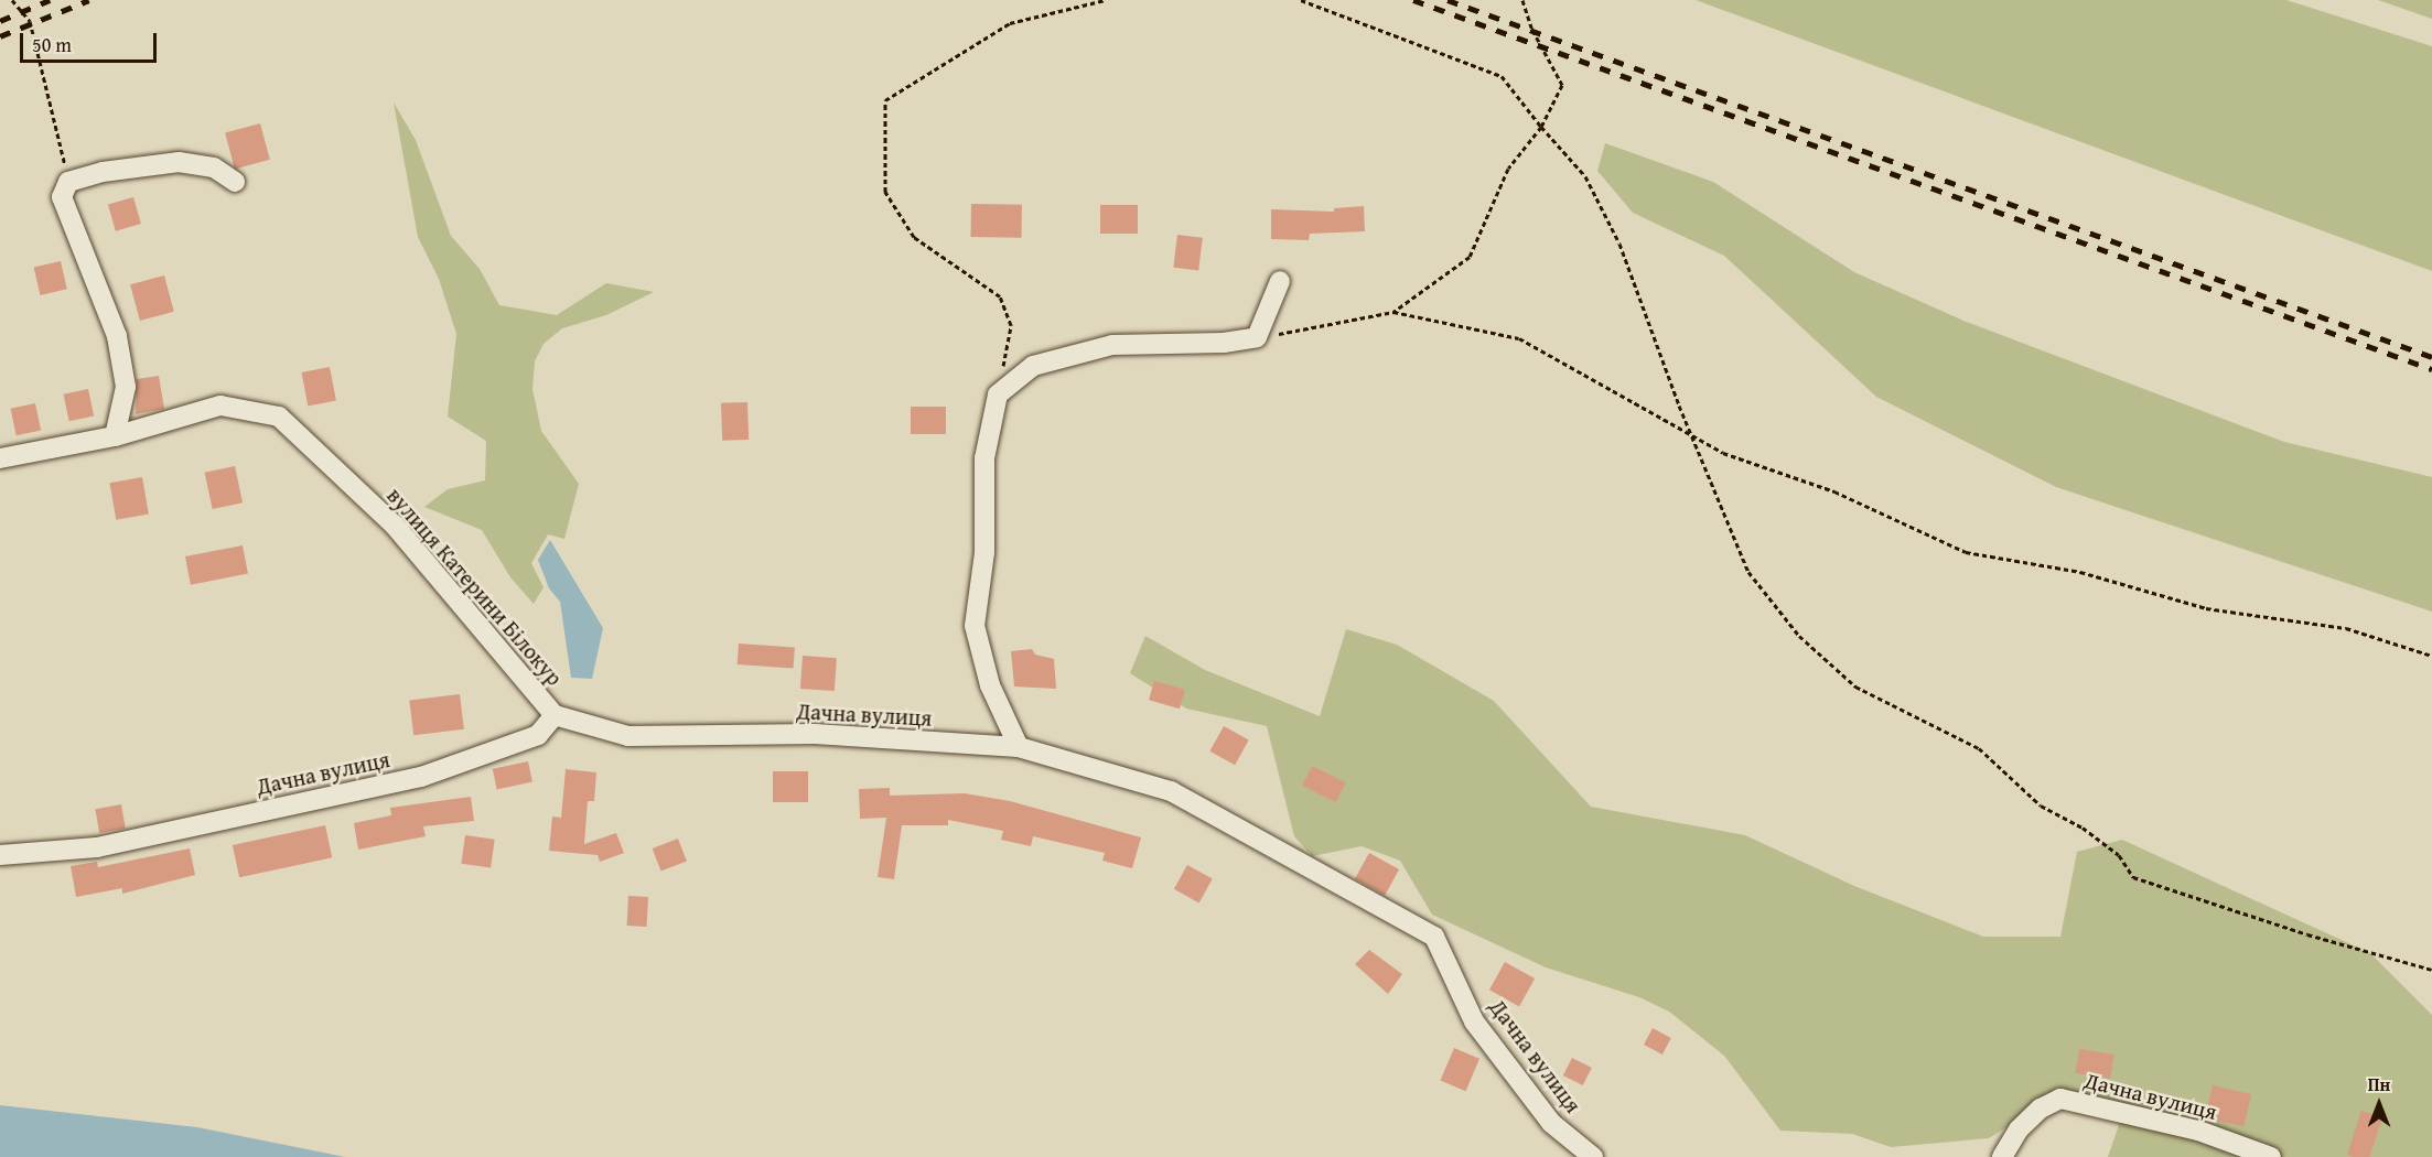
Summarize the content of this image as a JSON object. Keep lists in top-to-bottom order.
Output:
{
  "streets": {
    "street": ["вулиця Катерини Білокур", "Дачна вулиця"]
  },
  "crossings": [
    ["вулиця Катерини Білокур", "Дачна вулиця"]
  ],
  "scale_bar": "50 m",
  "north": "top"
}
